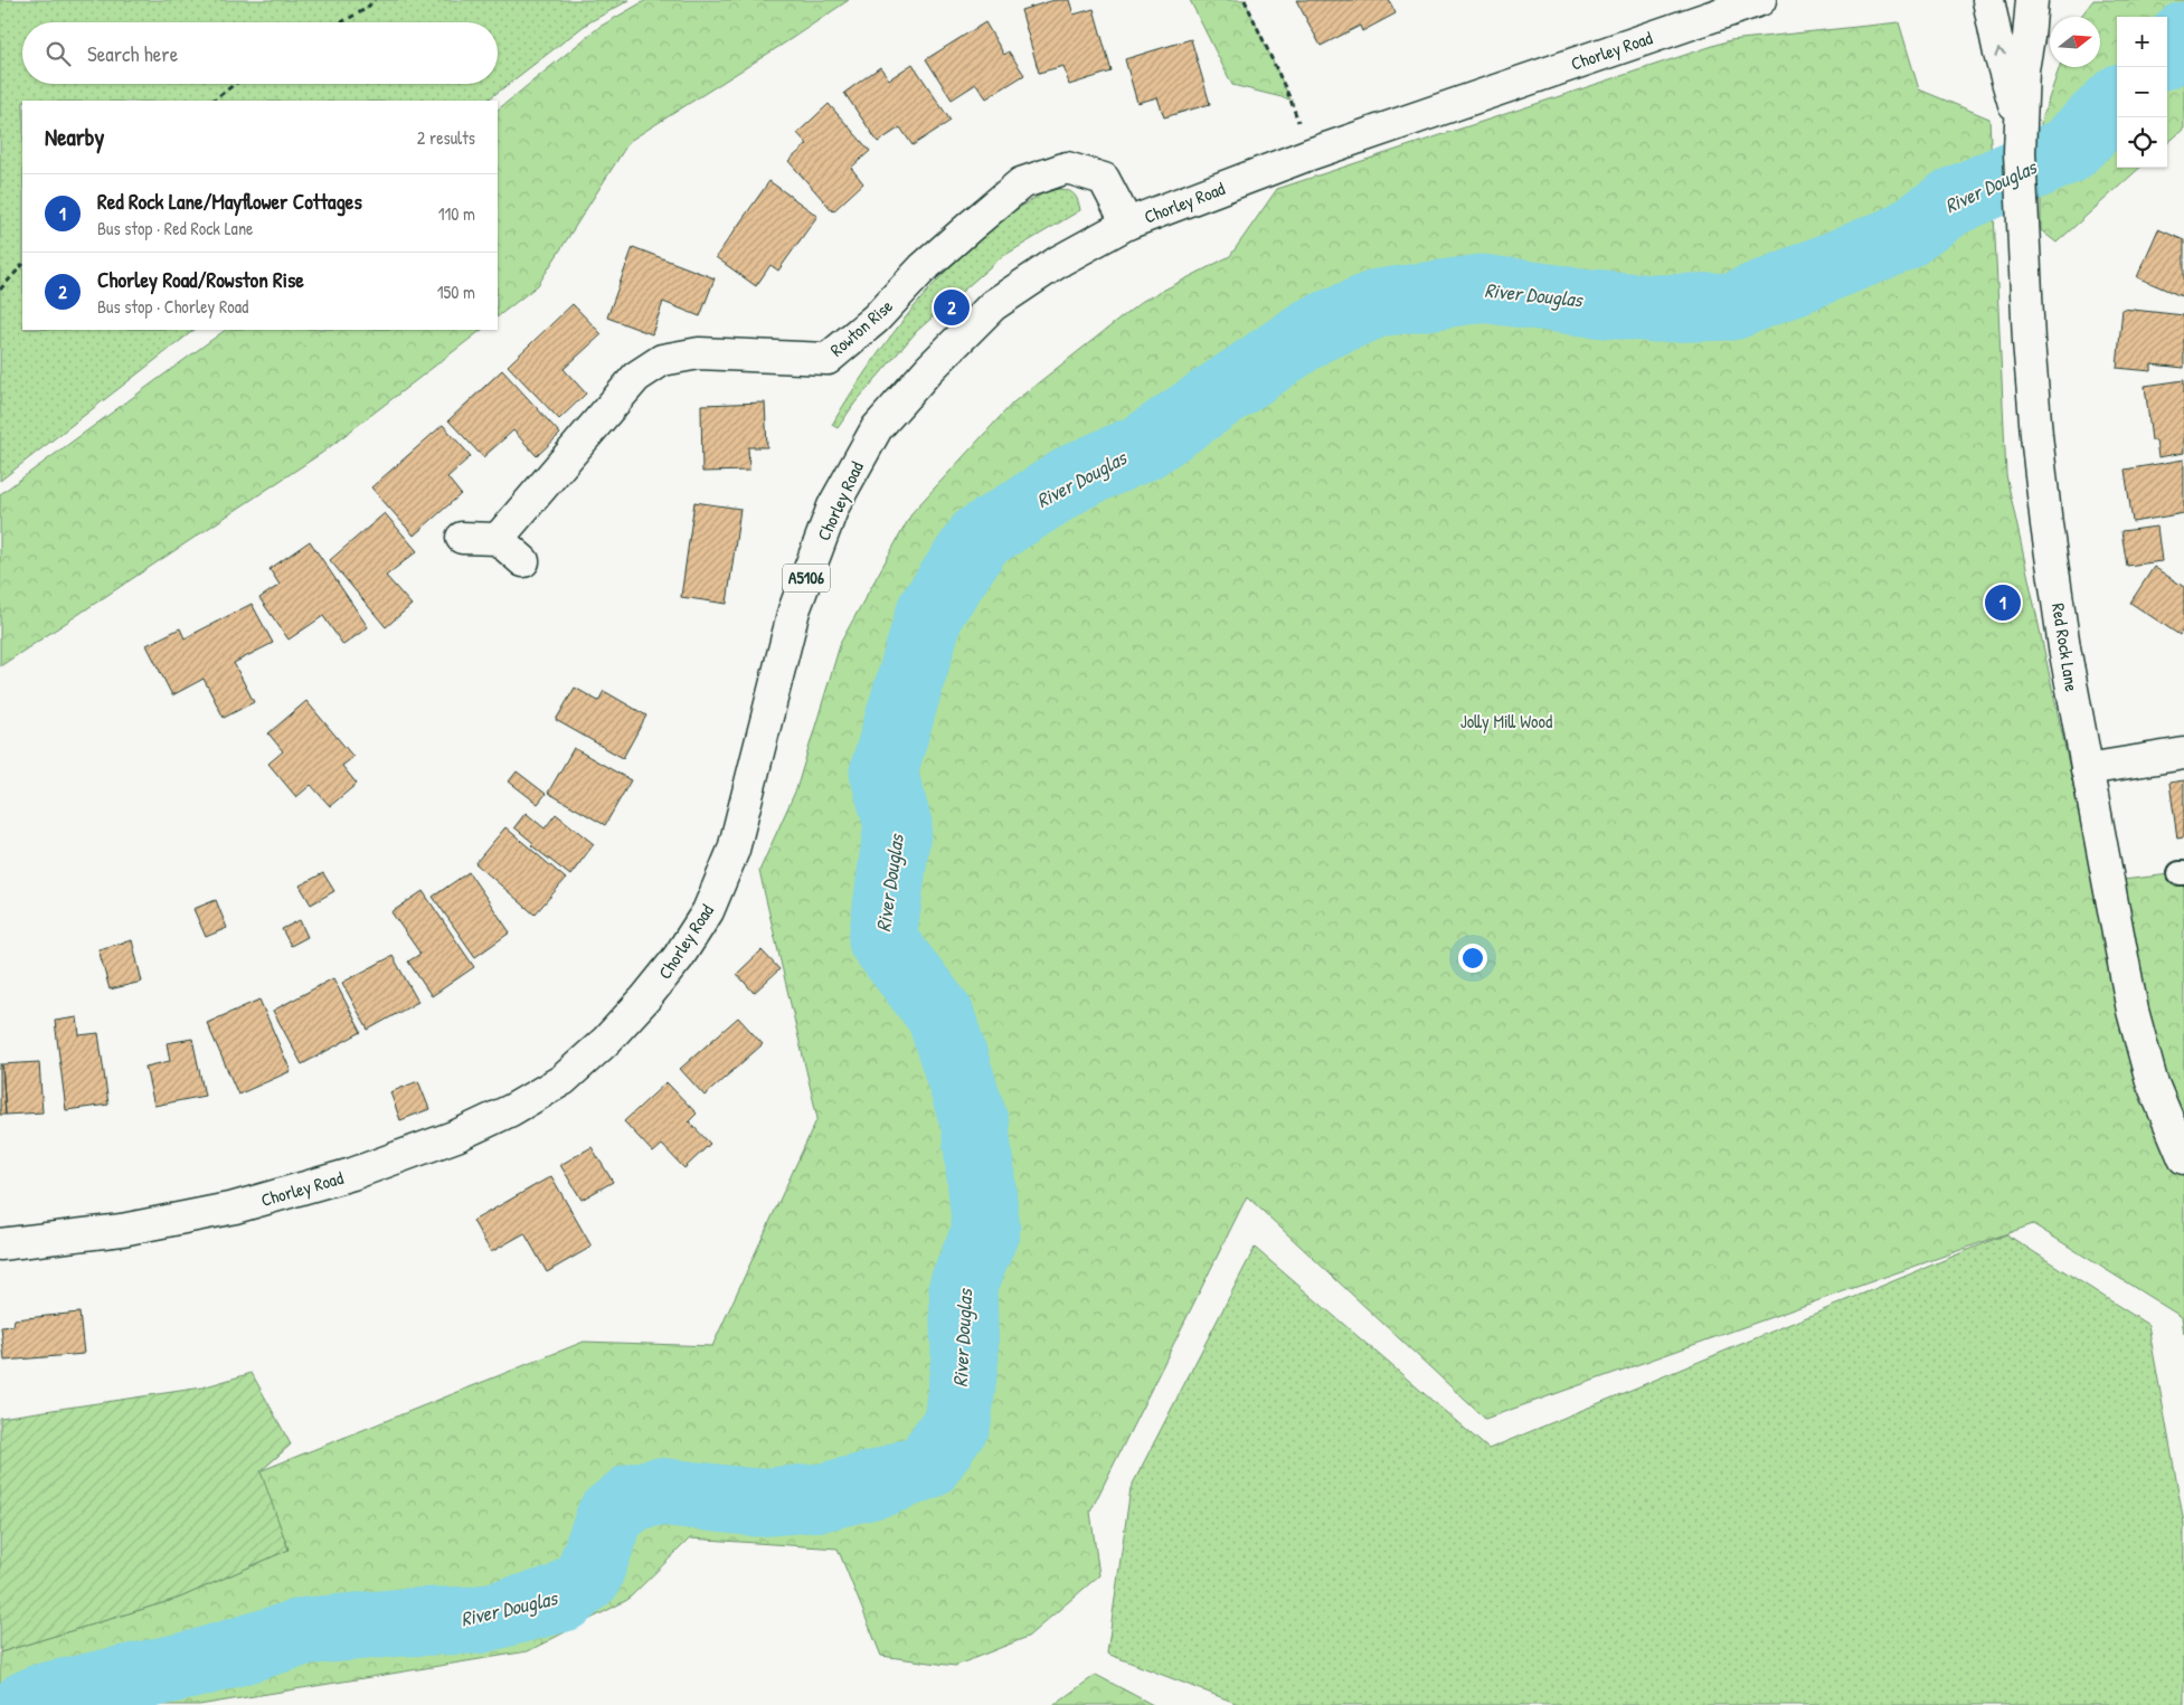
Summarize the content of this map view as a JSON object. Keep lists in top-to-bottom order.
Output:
{
  "streets": {
    "main road": [
      "Chorley Road",
      "Rowton Rise",
      "A5106",
      "Red Rock Lane"
    ]
  },
  "crossings": [
    ["Chorley Road", "Rowton Rise"]
  ],
  "water": ["River Douglas"],
  "parks": ["Jolly Mill Wood"],
  "north": "right",
  "page": {
    "map_buttons": ["+", "−"],
    "search": "Search here",
    "heading": ["Nearby", "2 results"],
    "list": [
      {
        "mark": "1",
        "name": "Red Rock Lane/Mayflower Cottages",
        "note": "Bus stop · Red Rock Lane",
        "value": "110 m"
      },
      {
        "mark": "2",
        "name": "Chorley Road/Rowston Rise",
        "note": "Bus stop · Chorley Road",
        "value": "150 m"
      }
    ],
    "pins": ["2", "1"]
  }
}
